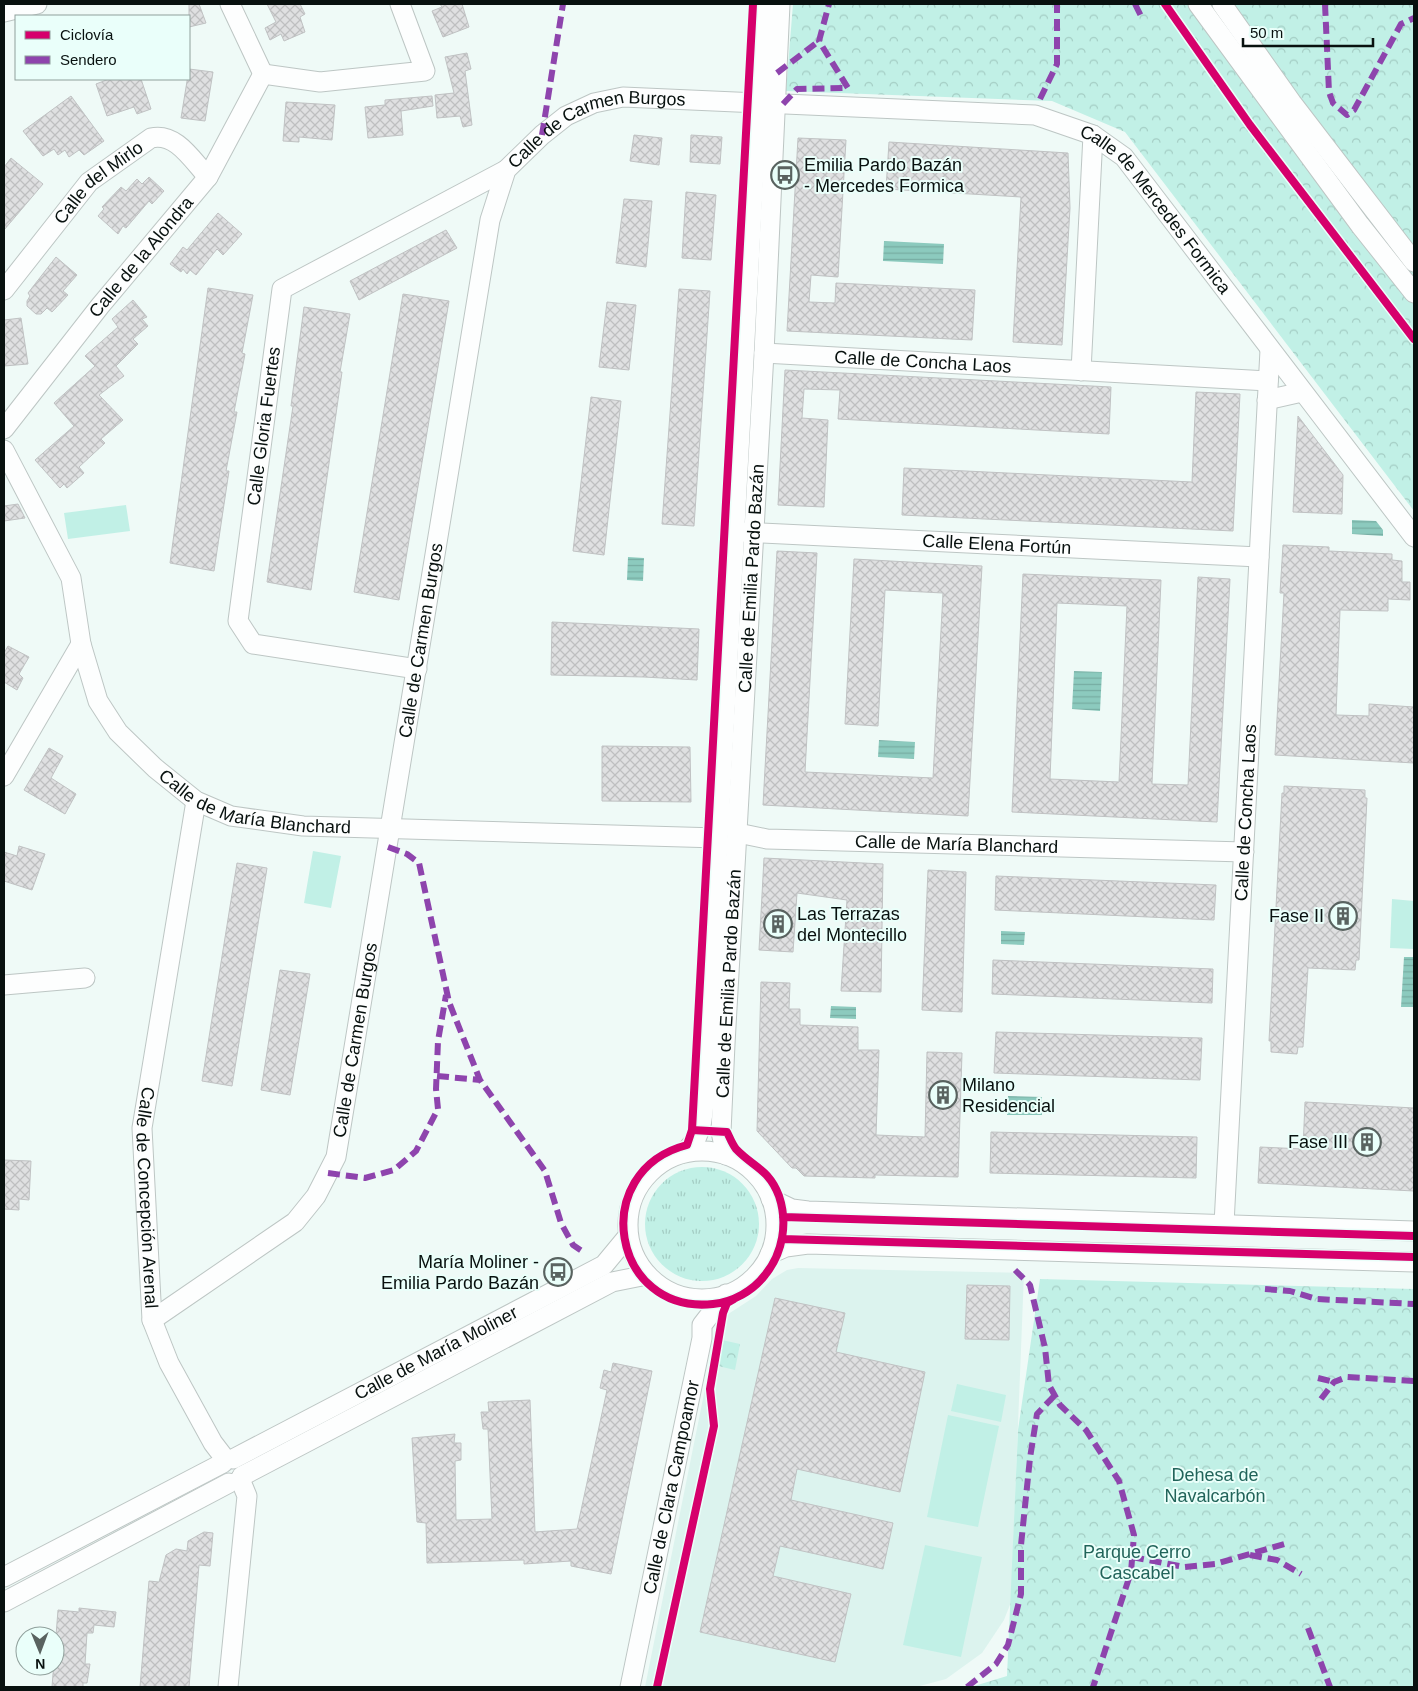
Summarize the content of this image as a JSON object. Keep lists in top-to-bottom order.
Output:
{
  "streets": {
    "street": [
      "Calle de Carmen Burgos",
      "Calle del Mirlo",
      "Calle de Mercedes Formica",
      "Calle de la Alondra",
      "Calle de Concha Laos",
      "Calle Gloria Fuertes",
      "Calle Elena Fortún",
      "Calle de Emilia Pardo Bazán",
      "Calle de María Blanchard",
      "Calle de Concepción Arenal",
      "Calle de María Moliner",
      "Calle de Clara Campoamor"
    ]
  },
  "crossings": [
    ["Calle de Carmen Burgos", "Calle de Mercedes Formica"],
    ["Calle de Carmen Burgos", "Calle Gloria Fuertes"],
    ["Calle de Carmen Burgos", "Calle de Emilia Pardo Bazán"],
    ["Calle de Carmen Burgos", "Calle de María Blanchard"],
    ["Calle de Carmen Burgos", "Calle de Concepción Arenal"],
    ["Calle del Mirlo", "Calle de la Alondra"],
    ["Calle de Mercedes Formica", "Calle de Concha Laos"],
    ["Calle de Mercedes Formica", "Calle de Emilia Pardo Bazán"],
    ["Calle de Concha Laos", "Calle Elena Fortún"],
    ["Calle de Concha Laos", "Calle de Emilia Pardo Bazán"],
    ["Calle de Concha Laos", "Calle de María Blanchard"],
    ["Calle Elena Fortún", "Calle de Emilia Pardo Bazán"],
    ["Calle de Emilia Pardo Bazán", "Calle de María Blanchard"],
    ["Calle de Emilia Pardo Bazán", "Calle de María Moliner"],
    ["Calle de María Blanchard", "Calle de Concepción Arenal"],
    ["Calle de Concepción Arenal", "Calle de María Moliner"]
  ],
  "parks": ["Dehesa de Navalcarbón", "Parque Cerro Cascabel"],
  "places": {
    "bus stop": ["Emilia Pardo Bazán - Mercedes Formica", "María Moliner - Emilia Pardo Bazán"],
    "building": [
      "Fase II",
      "Las Terrazas del Montecillo",
      "Milano Residencial",
      "Fase III"
    ]
  },
  "legend": ["Ciclovía", "Sendero"],
  "scale_bar": "50 m",
  "north": "bottom"
}
